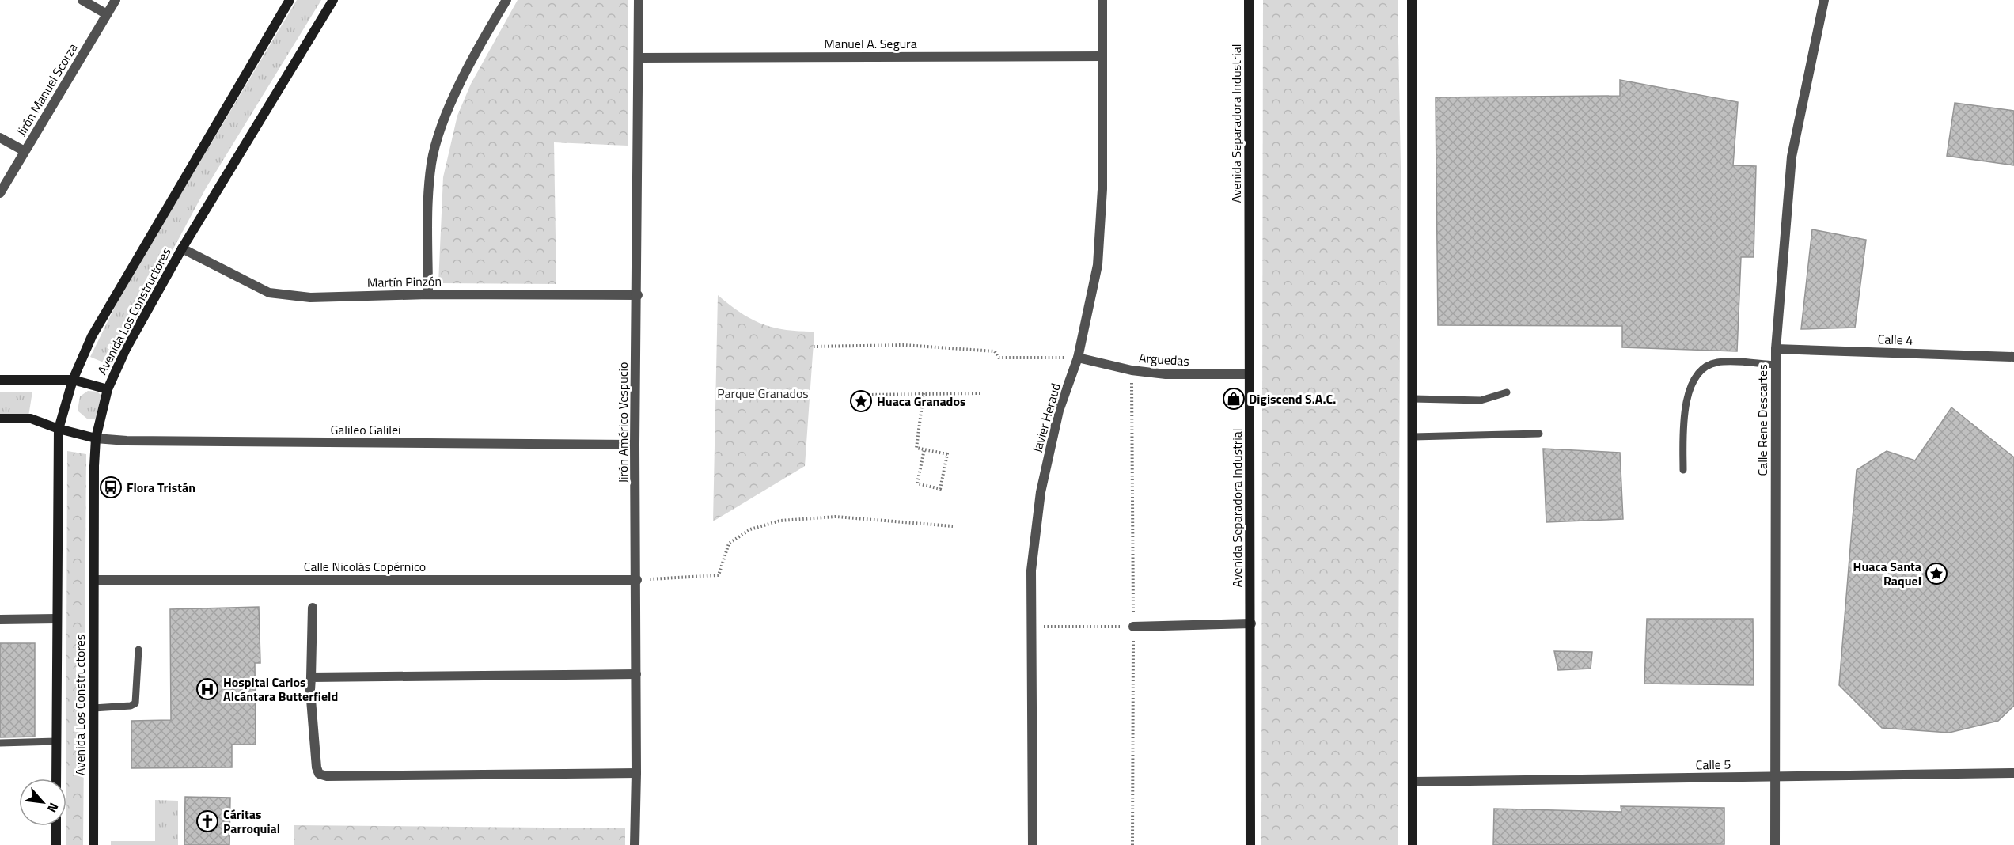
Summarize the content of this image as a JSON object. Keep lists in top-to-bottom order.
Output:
{
  "streets": {
    "street": [
      "Manuel A. Segura",
      "Jirón Manuel Scorza",
      "Avenida Separadora Industrial",
      "Martín Pinzón",
      "Avenida Los Constructores",
      "Calle 4",
      "Arguedas",
      "Javier Heraud",
      "Calle Rene Descartes",
      "Jirón Américo Vespucio",
      "Galileo Galilei",
      "Calle Nicolás Copérnico",
      "Calle 5"
    ]
  },
  "crossings": [
    ["Manuel A. Segura", "Javier Heraud"],
    ["Manuel A. Segura", "Jirón Américo Vespucio"],
    ["Avenida Separadora Industrial", "Arguedas"],
    ["Martín Pinzón", "Avenida Los Constructores"],
    ["Martín Pinzón", "Jirón Américo Vespucio"],
    ["Avenida Los Constructores", "Galileo Galilei"],
    ["Avenida Los Constructores", "Calle Nicolás Copérnico"],
    ["Calle 4", "Calle Rene Descartes"],
    ["Arguedas", "Javier Heraud"],
    ["Calle Rene Descartes", "Calle 5"],
    ["Jirón Américo Vespucio", "Galileo Galilei"],
    ["Jirón Américo Vespucio", "Calle Nicolás Copérnico"]
  ],
  "parks": ["Parque Granados"],
  "places": {
    "shop": ["Digiscend S.A.C."],
    "place": ["Huaca Granados", "Huaca Santa Raquel"],
    "bus stop": ["Flora Tristán"],
    "hospital": ["Hospital Carlos Alcántara Butterfield"],
    "church": ["Cáritas Parroquial"]
  },
  "north": "bottom right"
}
